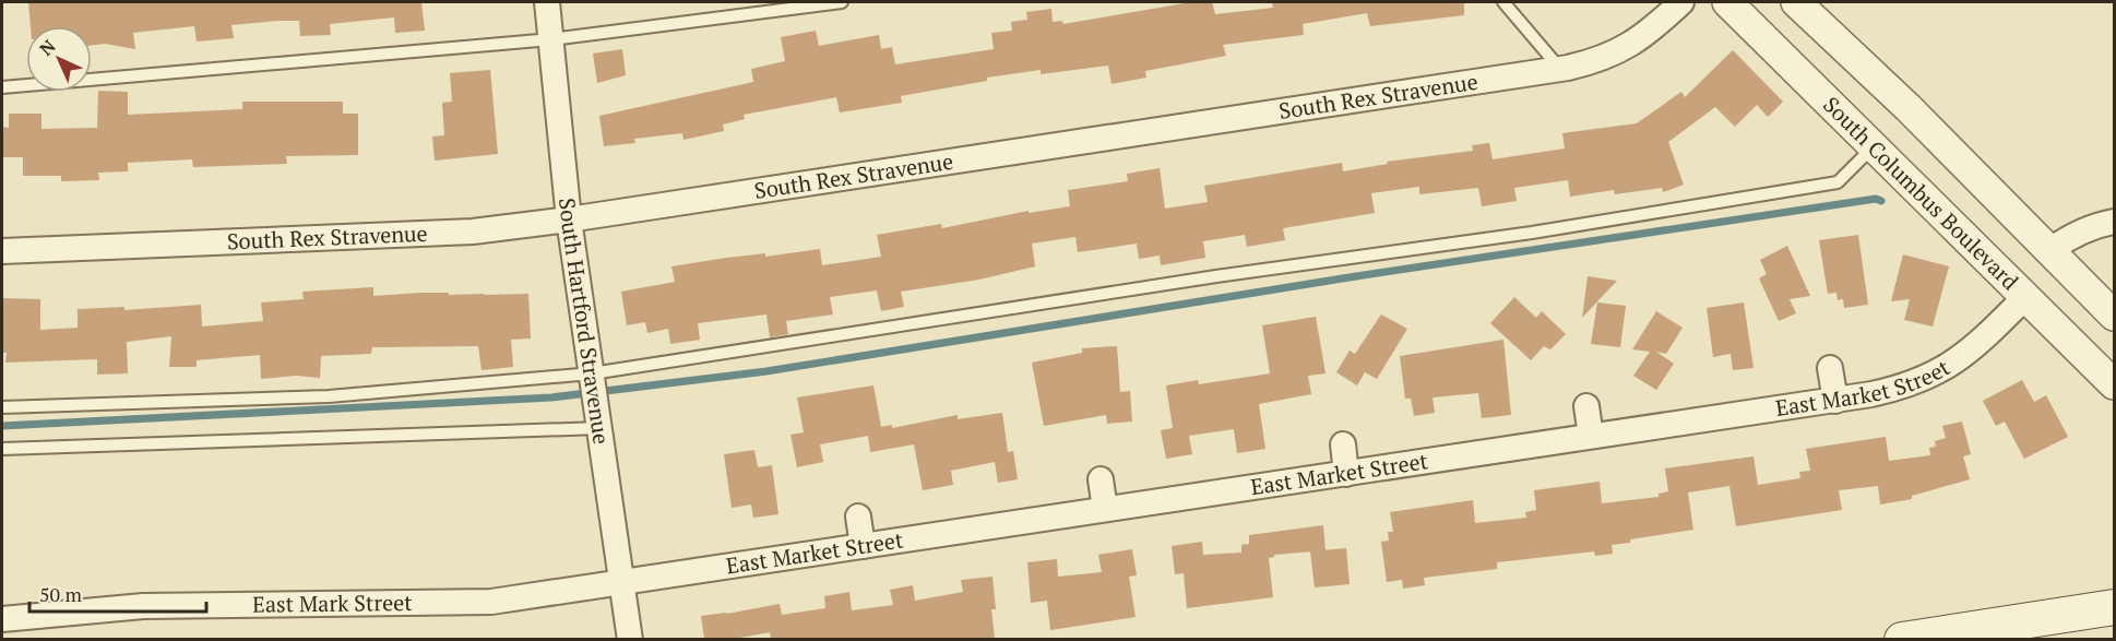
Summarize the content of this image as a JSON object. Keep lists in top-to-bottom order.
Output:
{
  "streets": {
    "street": [
      "South Rex Stravenue",
      "South Columbus Boulevard",
      "South Hartford Stravenue",
      "East Market Street",
      "East Mark Street"
    ]
  },
  "crossings": [
    ["South Rex Stravenue", "South Hartford Stravenue"],
    ["South Columbus Boulevard", "East Market Street"],
    ["South Hartford Stravenue", "East Market Street"],
    ["South Hartford Stravenue", "East Mark Street"],
    ["East Market Street", "East Mark Street"]
  ],
  "scale_bar": "50 m",
  "north": "top left"
}
